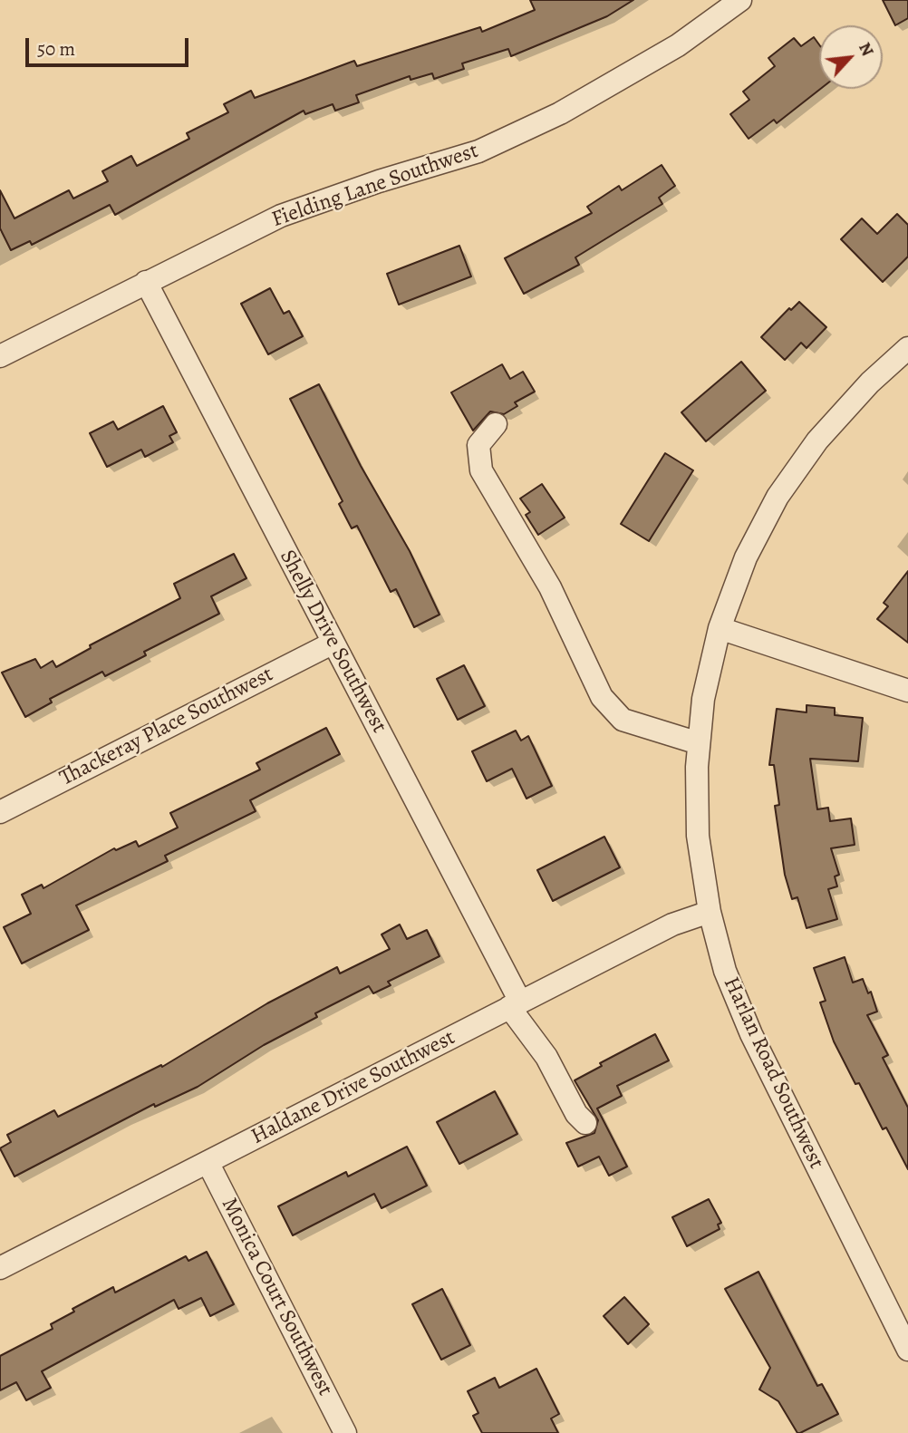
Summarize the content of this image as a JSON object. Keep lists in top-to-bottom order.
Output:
{
  "streets": {
    "street": [
      "Fielding Lane Southwest",
      "Shelly Drive Southwest",
      "Thackeray Place Southwest",
      "Harlan Road Southwest",
      "Haldane Drive Southwest",
      "Monica Court Southwest"
    ]
  },
  "crossings": [
    ["Fielding Lane Southwest", "Shelly Drive Southwest"],
    ["Shelly Drive Southwest", "Thackeray Place Southwest"],
    ["Shelly Drive Southwest", "Haldane Drive Southwest"],
    ["Harlan Road Southwest", "Haldane Drive Southwest"],
    ["Haldane Drive Southwest", "Monica Court Southwest"]
  ],
  "scale_bar": "50 m",
  "north": "top right"
}
